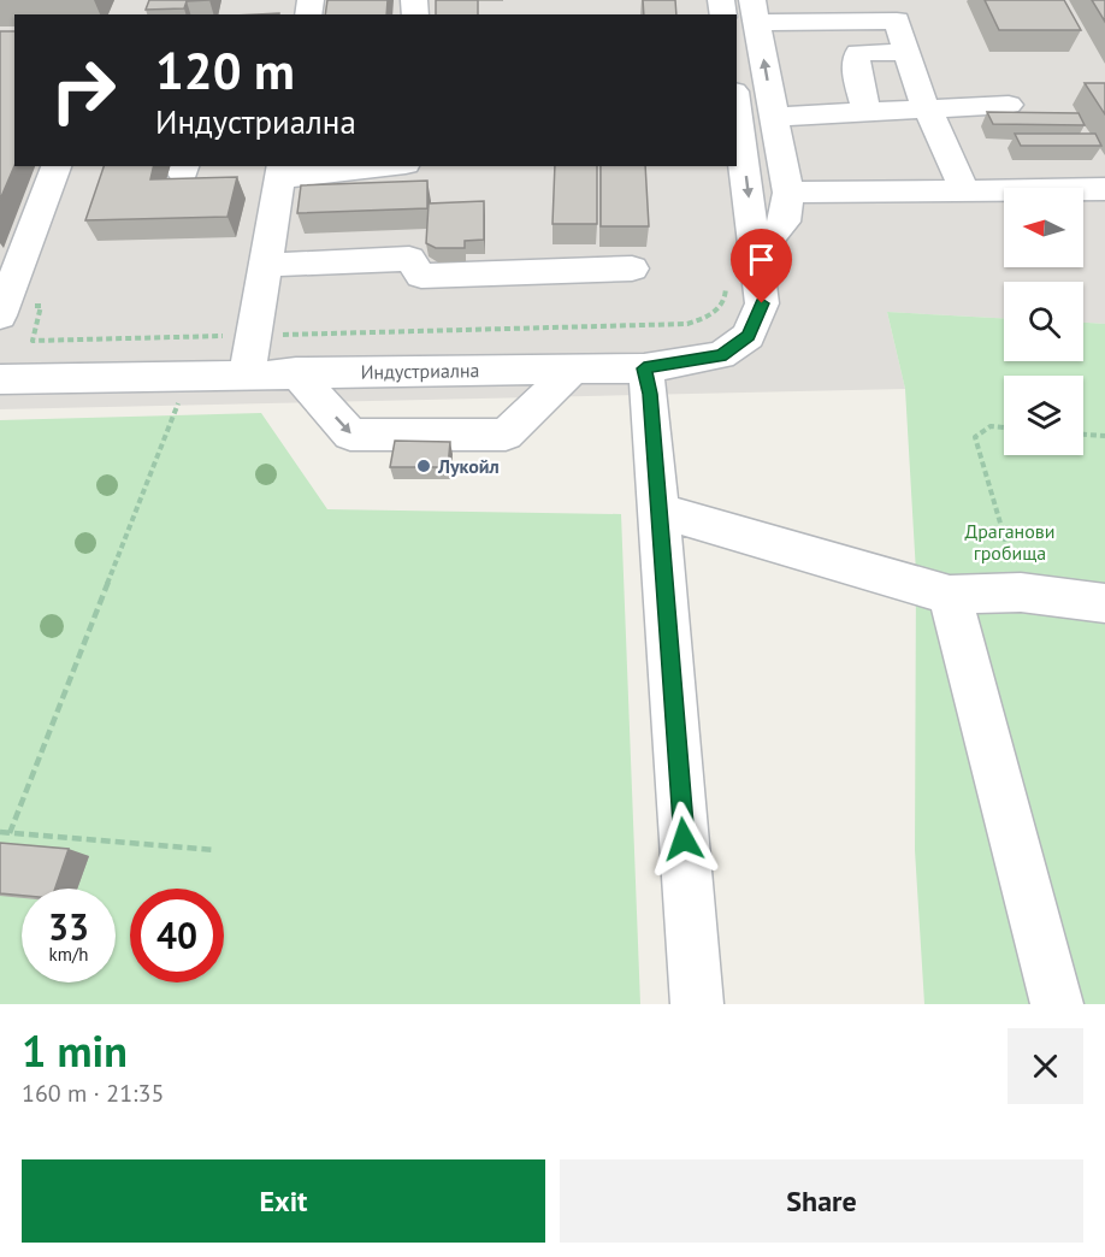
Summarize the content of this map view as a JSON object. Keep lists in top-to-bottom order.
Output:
{
  "streets": {
    "street": ["Индустриална"]
  },
  "parks": ["Драганови гробища"],
  "places": ["Лукойл"],
  "north": "left",
  "page": {
    "turn": ["120 m", "Индустриална"],
    "speed": "33 km/h",
    "limit": "40",
    "heading": ["1 min", "160 m · 21:35"],
    "buttons": ["Exit", "Share"]
  }
}
